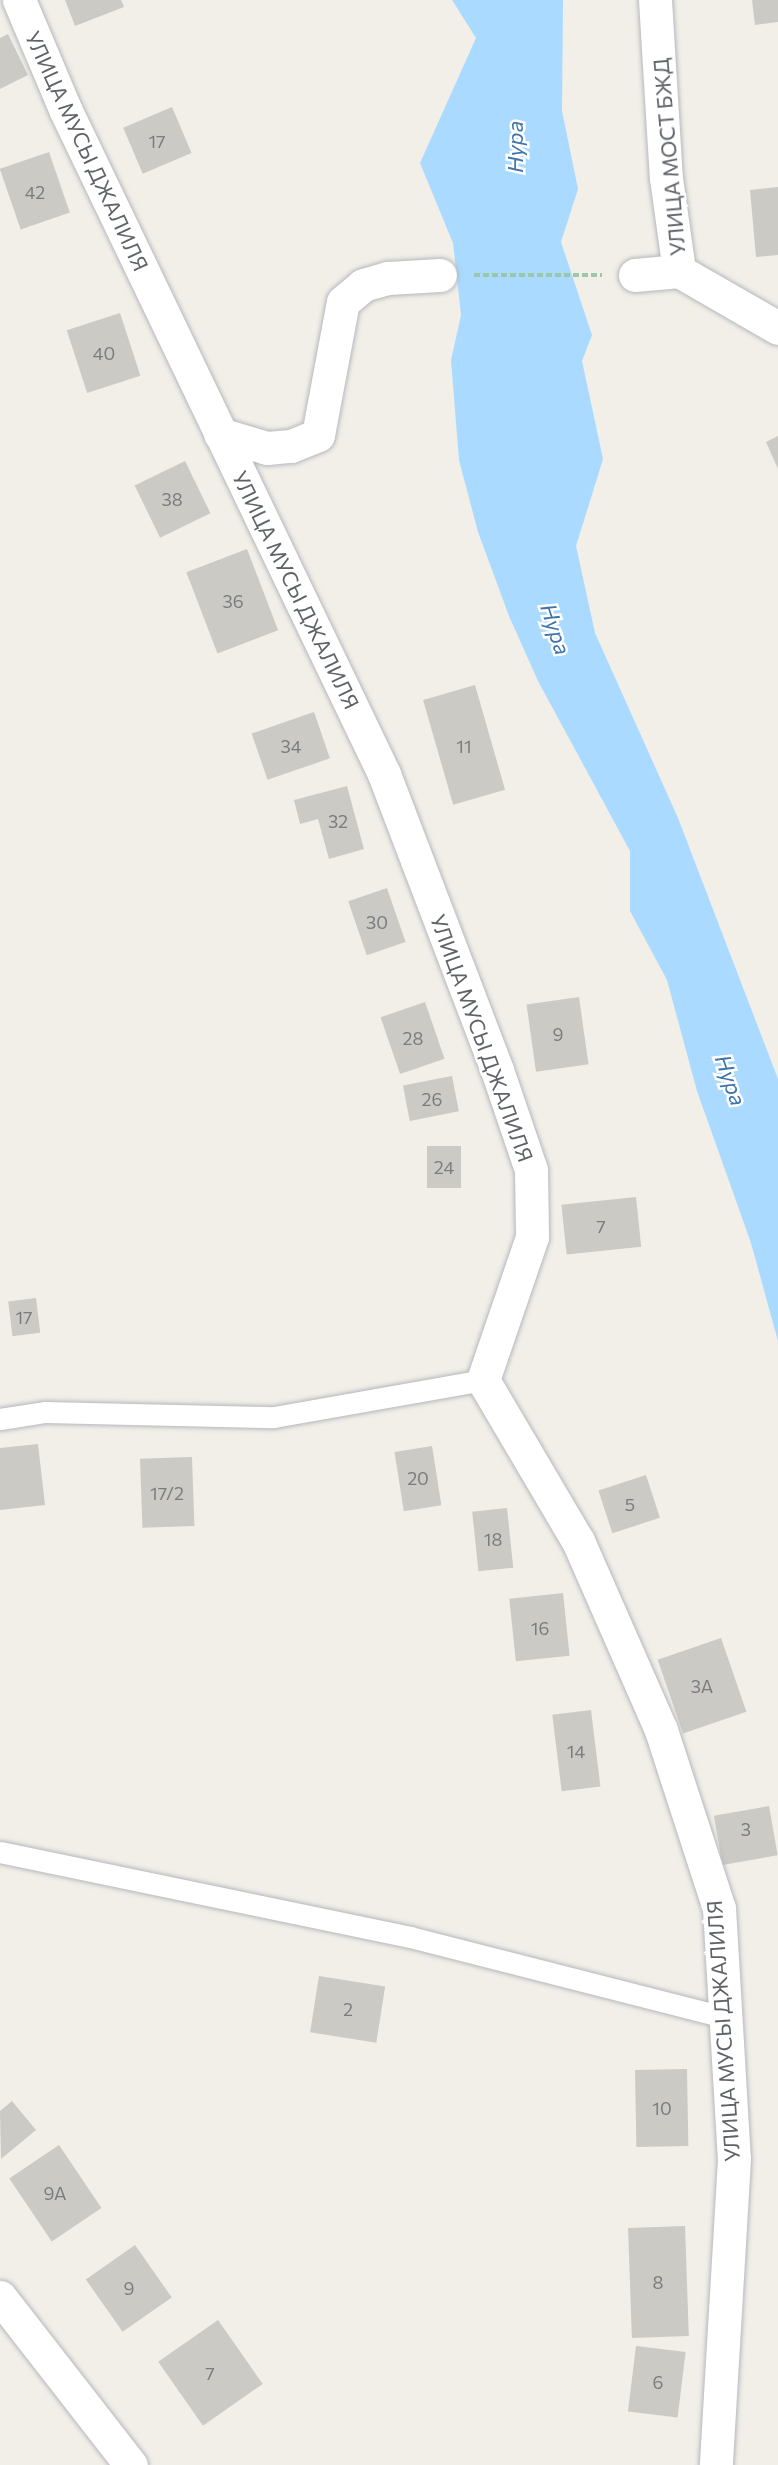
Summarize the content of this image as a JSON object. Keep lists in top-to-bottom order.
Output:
{
  "streets": {
    "street": ["УЛИЦА МУСЫ ДЖАЛИЛЯ", "УЛИЦА МОСТ БЖД"]
  },
  "water": ["Нура"],
  "house_numbers": [
    "17",
    "42",
    "40",
    "38",
    "36",
    "34",
    "11",
    "32",
    "30",
    "9",
    "28",
    "26",
    "24",
    "7",
    "17",
    "20",
    "17/2",
    "5",
    "18",
    "16",
    "3А",
    "14",
    "3",
    "2",
    "10",
    "9А",
    "8",
    "9",
    "7",
    "6"
  ]
}
